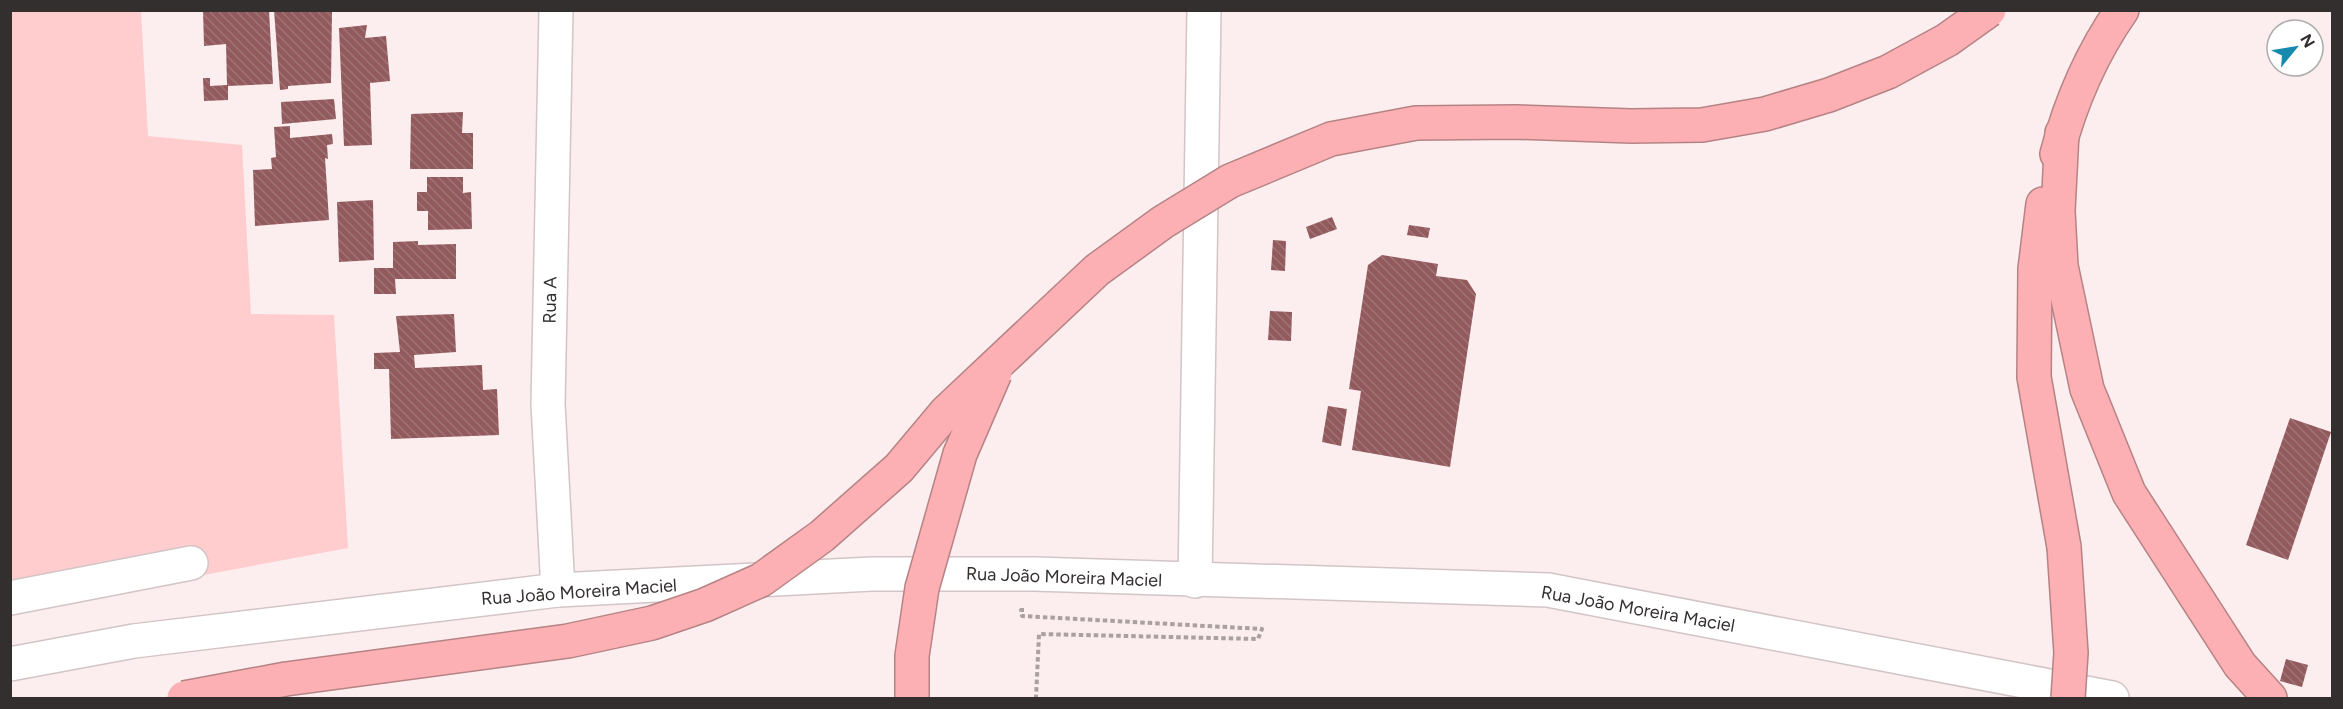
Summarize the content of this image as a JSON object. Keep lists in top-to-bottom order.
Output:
{
  "streets": {
    "street": ["Rua A", "Rua João Moreira Maciel"]
  },
  "crossings": [
    ["Rua A", "Rua João Moreira Maciel"]
  ],
  "north": "top right"
}
